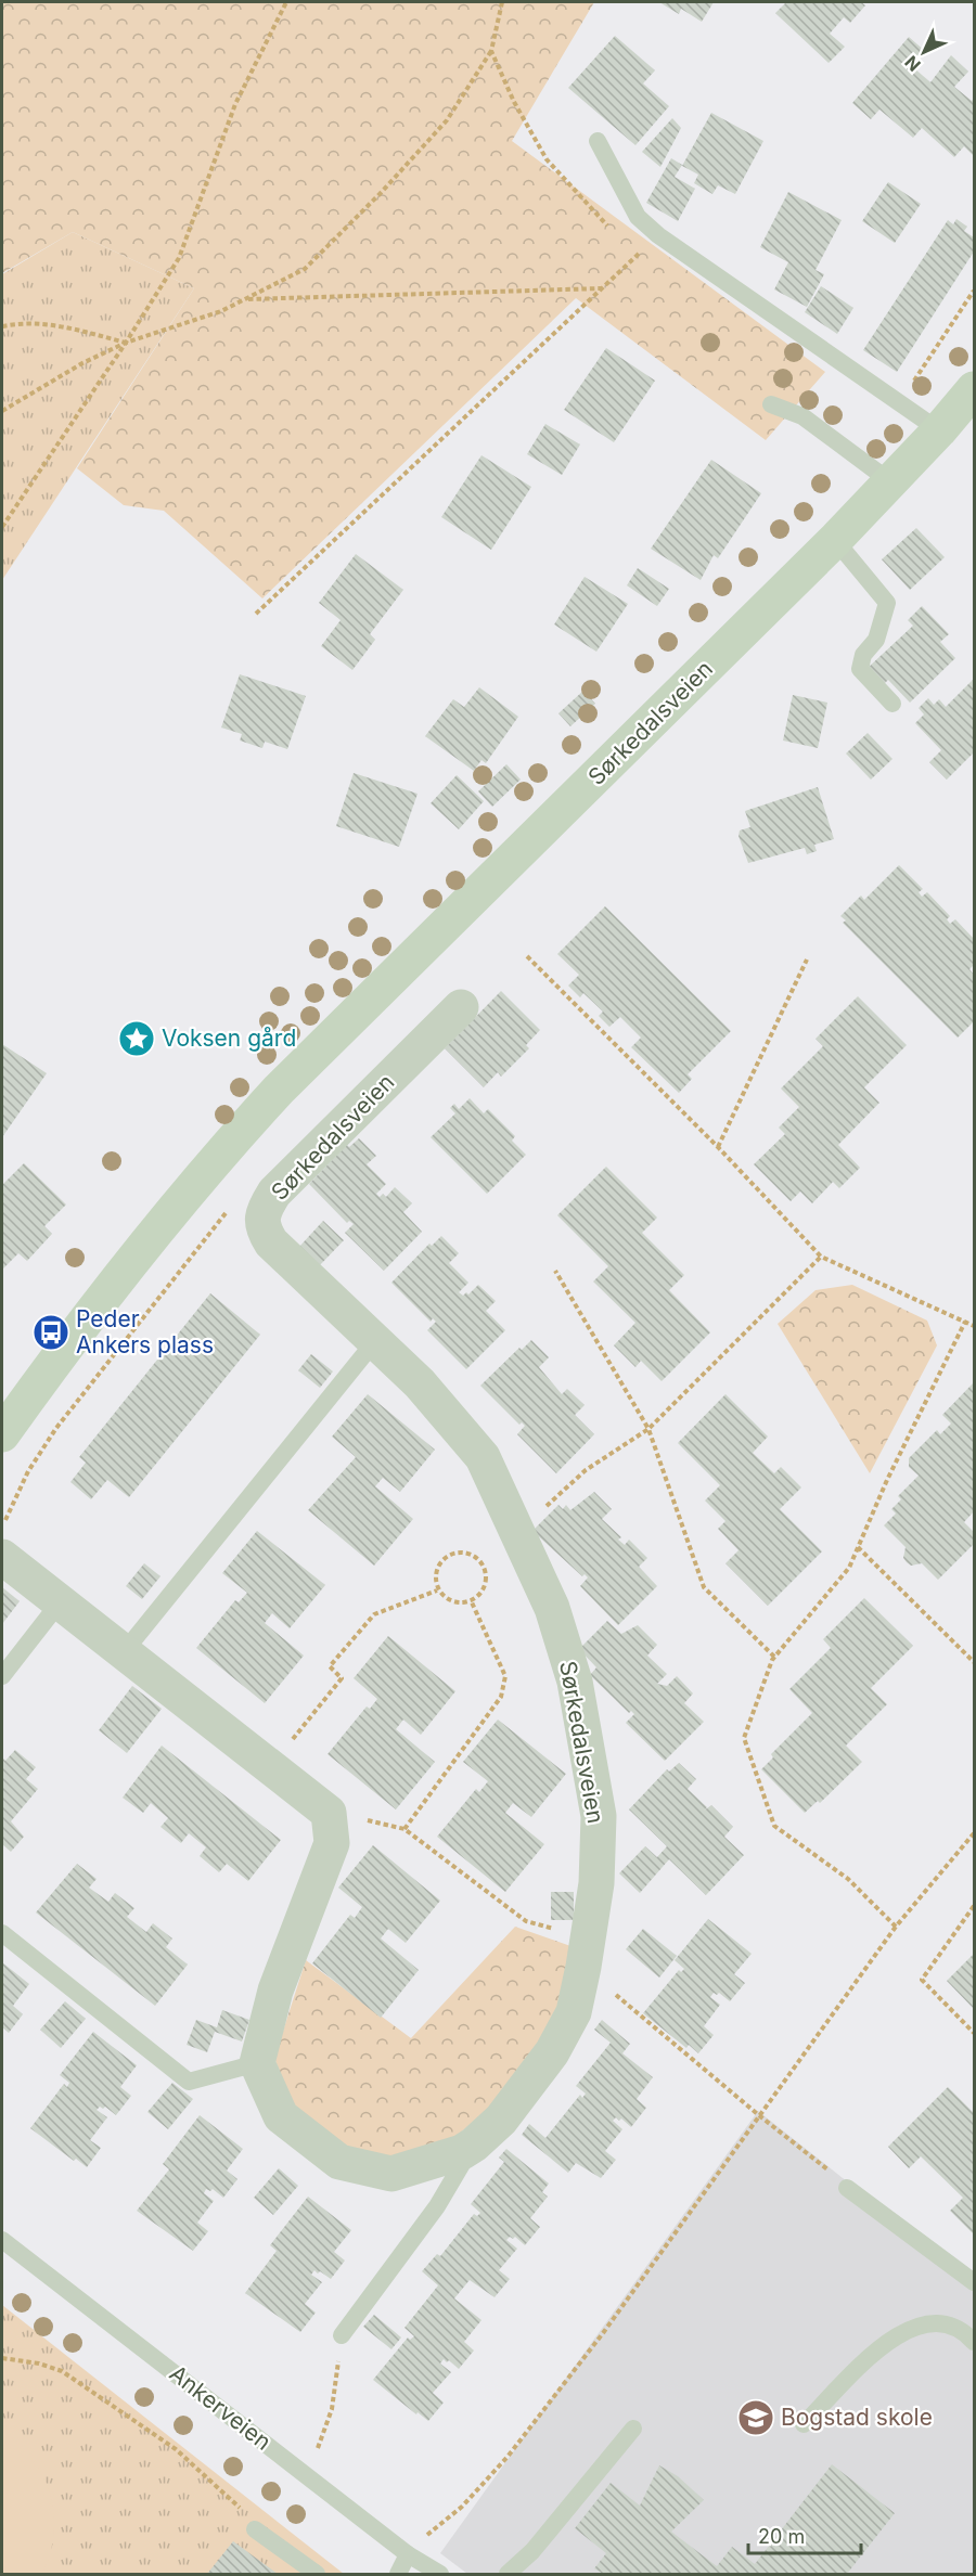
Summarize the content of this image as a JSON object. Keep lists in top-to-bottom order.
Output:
{
  "streets": {
    "main road": ["Sørkedalsveien"],
    "lane": ["Ankerveien"]
  },
  "places": {
    "place": ["Voksen gård"],
    "bus stop": ["Peder Ankers plass"],
    "school or university": ["Bogstad skole"]
  },
  "scale_bar": "20 m",
  "north": "bottom left"
}
